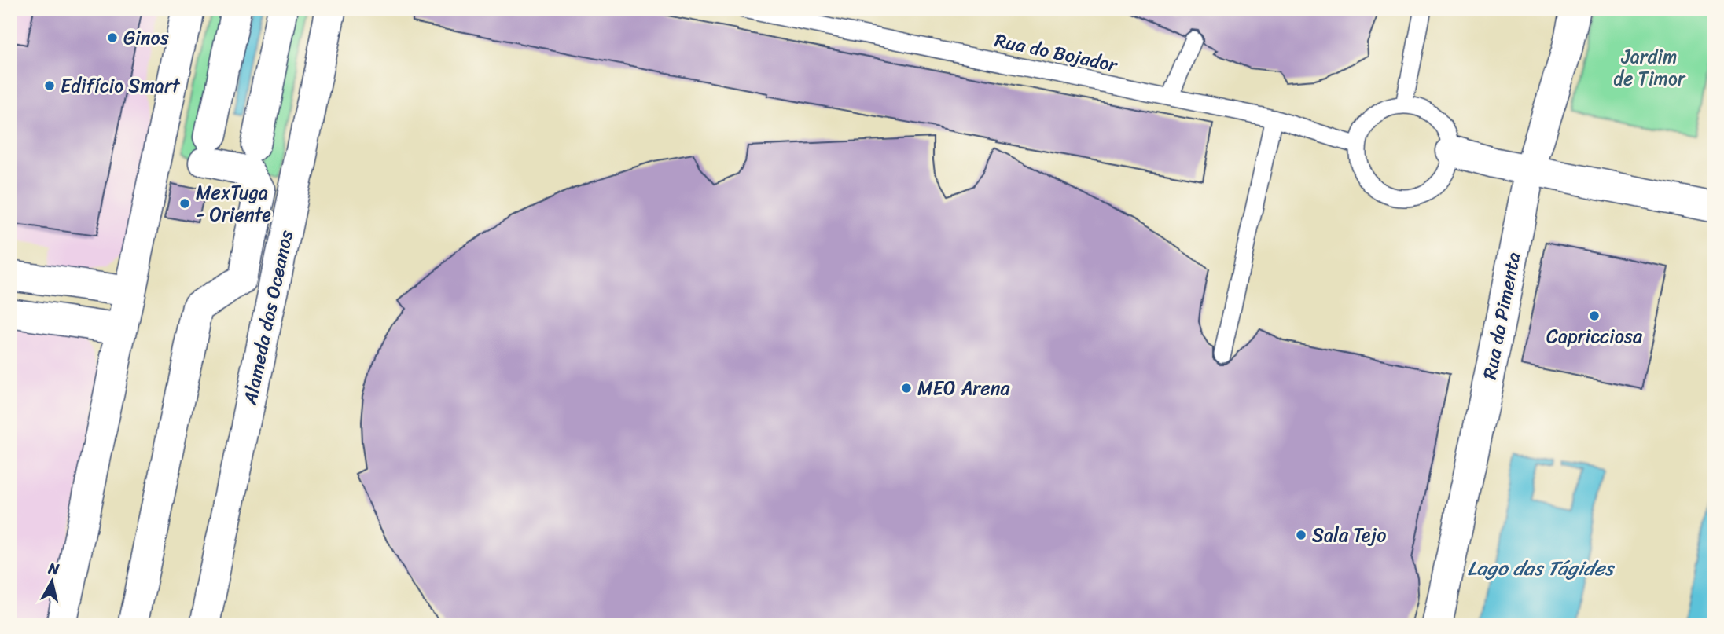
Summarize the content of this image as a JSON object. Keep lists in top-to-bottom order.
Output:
{
  "streets": {
    "street": ["Rua da Pimenta", "Alameda dos Oceanos"],
    "lane": ["Rua do Bojador"]
  },
  "water": ["Lago das Tágides"],
  "parks": ["Jardim de Timor"],
  "places": [
    "Ginos",
    "Edifício Smart",
    "MexTuga - Oriente",
    "Capricciosa",
    "MEO Arena",
    "Sala Tejo"
  ],
  "north": "top"
}
